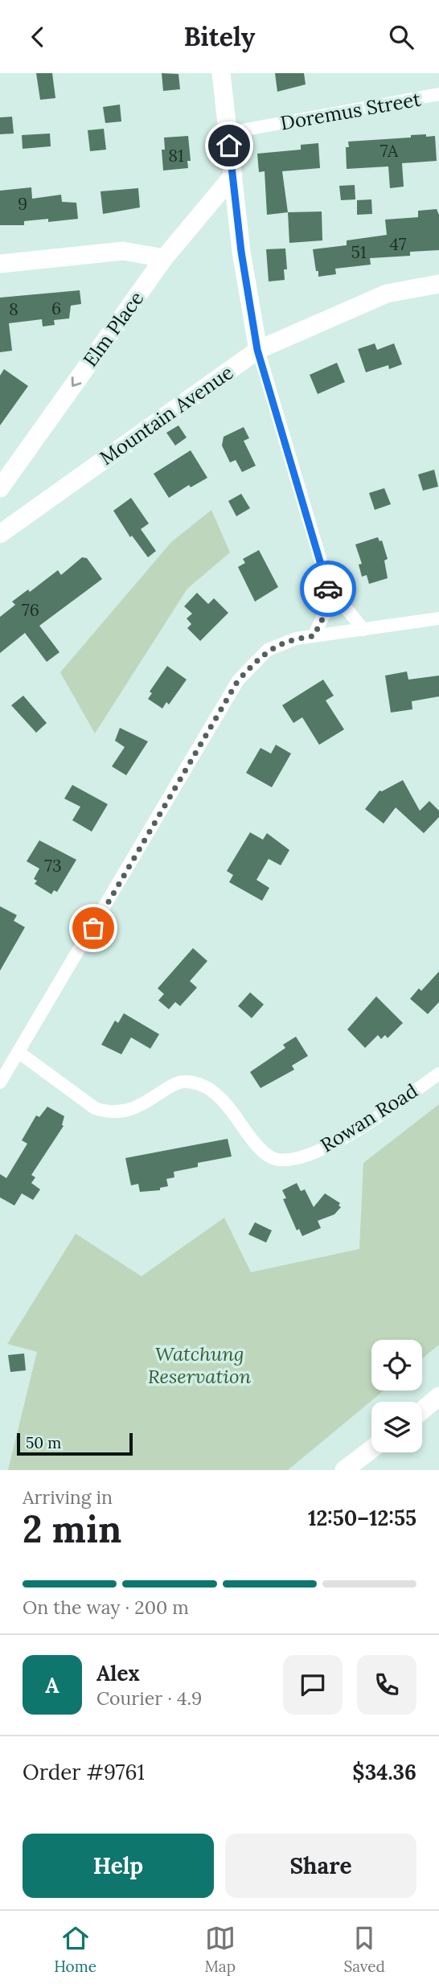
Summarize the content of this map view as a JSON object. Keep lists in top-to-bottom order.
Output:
{
  "streets": {
    "street": [
      "Doremus Street",
      "Elm Place",
      "Mountain Avenue",
      "Rowan Road"
    ]
  },
  "one_way": ["Elm Place"],
  "parks": ["Watchung Reservation"],
  "house_numbers": [
    "7A",
    "81",
    "9",
    "47",
    "51",
    "6",
    "8",
    "76",
    "73"
  ],
  "scale_bar": "50 m",
  "page": {
    "header": "Bitely",
    "scale": "50 m",
    "heading": ["2 min", "Arriving in", "12:50–12:55"],
    "panel": [
      "Alex",
      "Courier · 4.9",
      "Order #9761",
      "$34.36"
    ],
    "bar": "On the way · 200 m",
    "round": "A",
    "buttons": ["Help", "Share"],
    "tabs": ["Home", "Map", "Saved"]
  }
}
